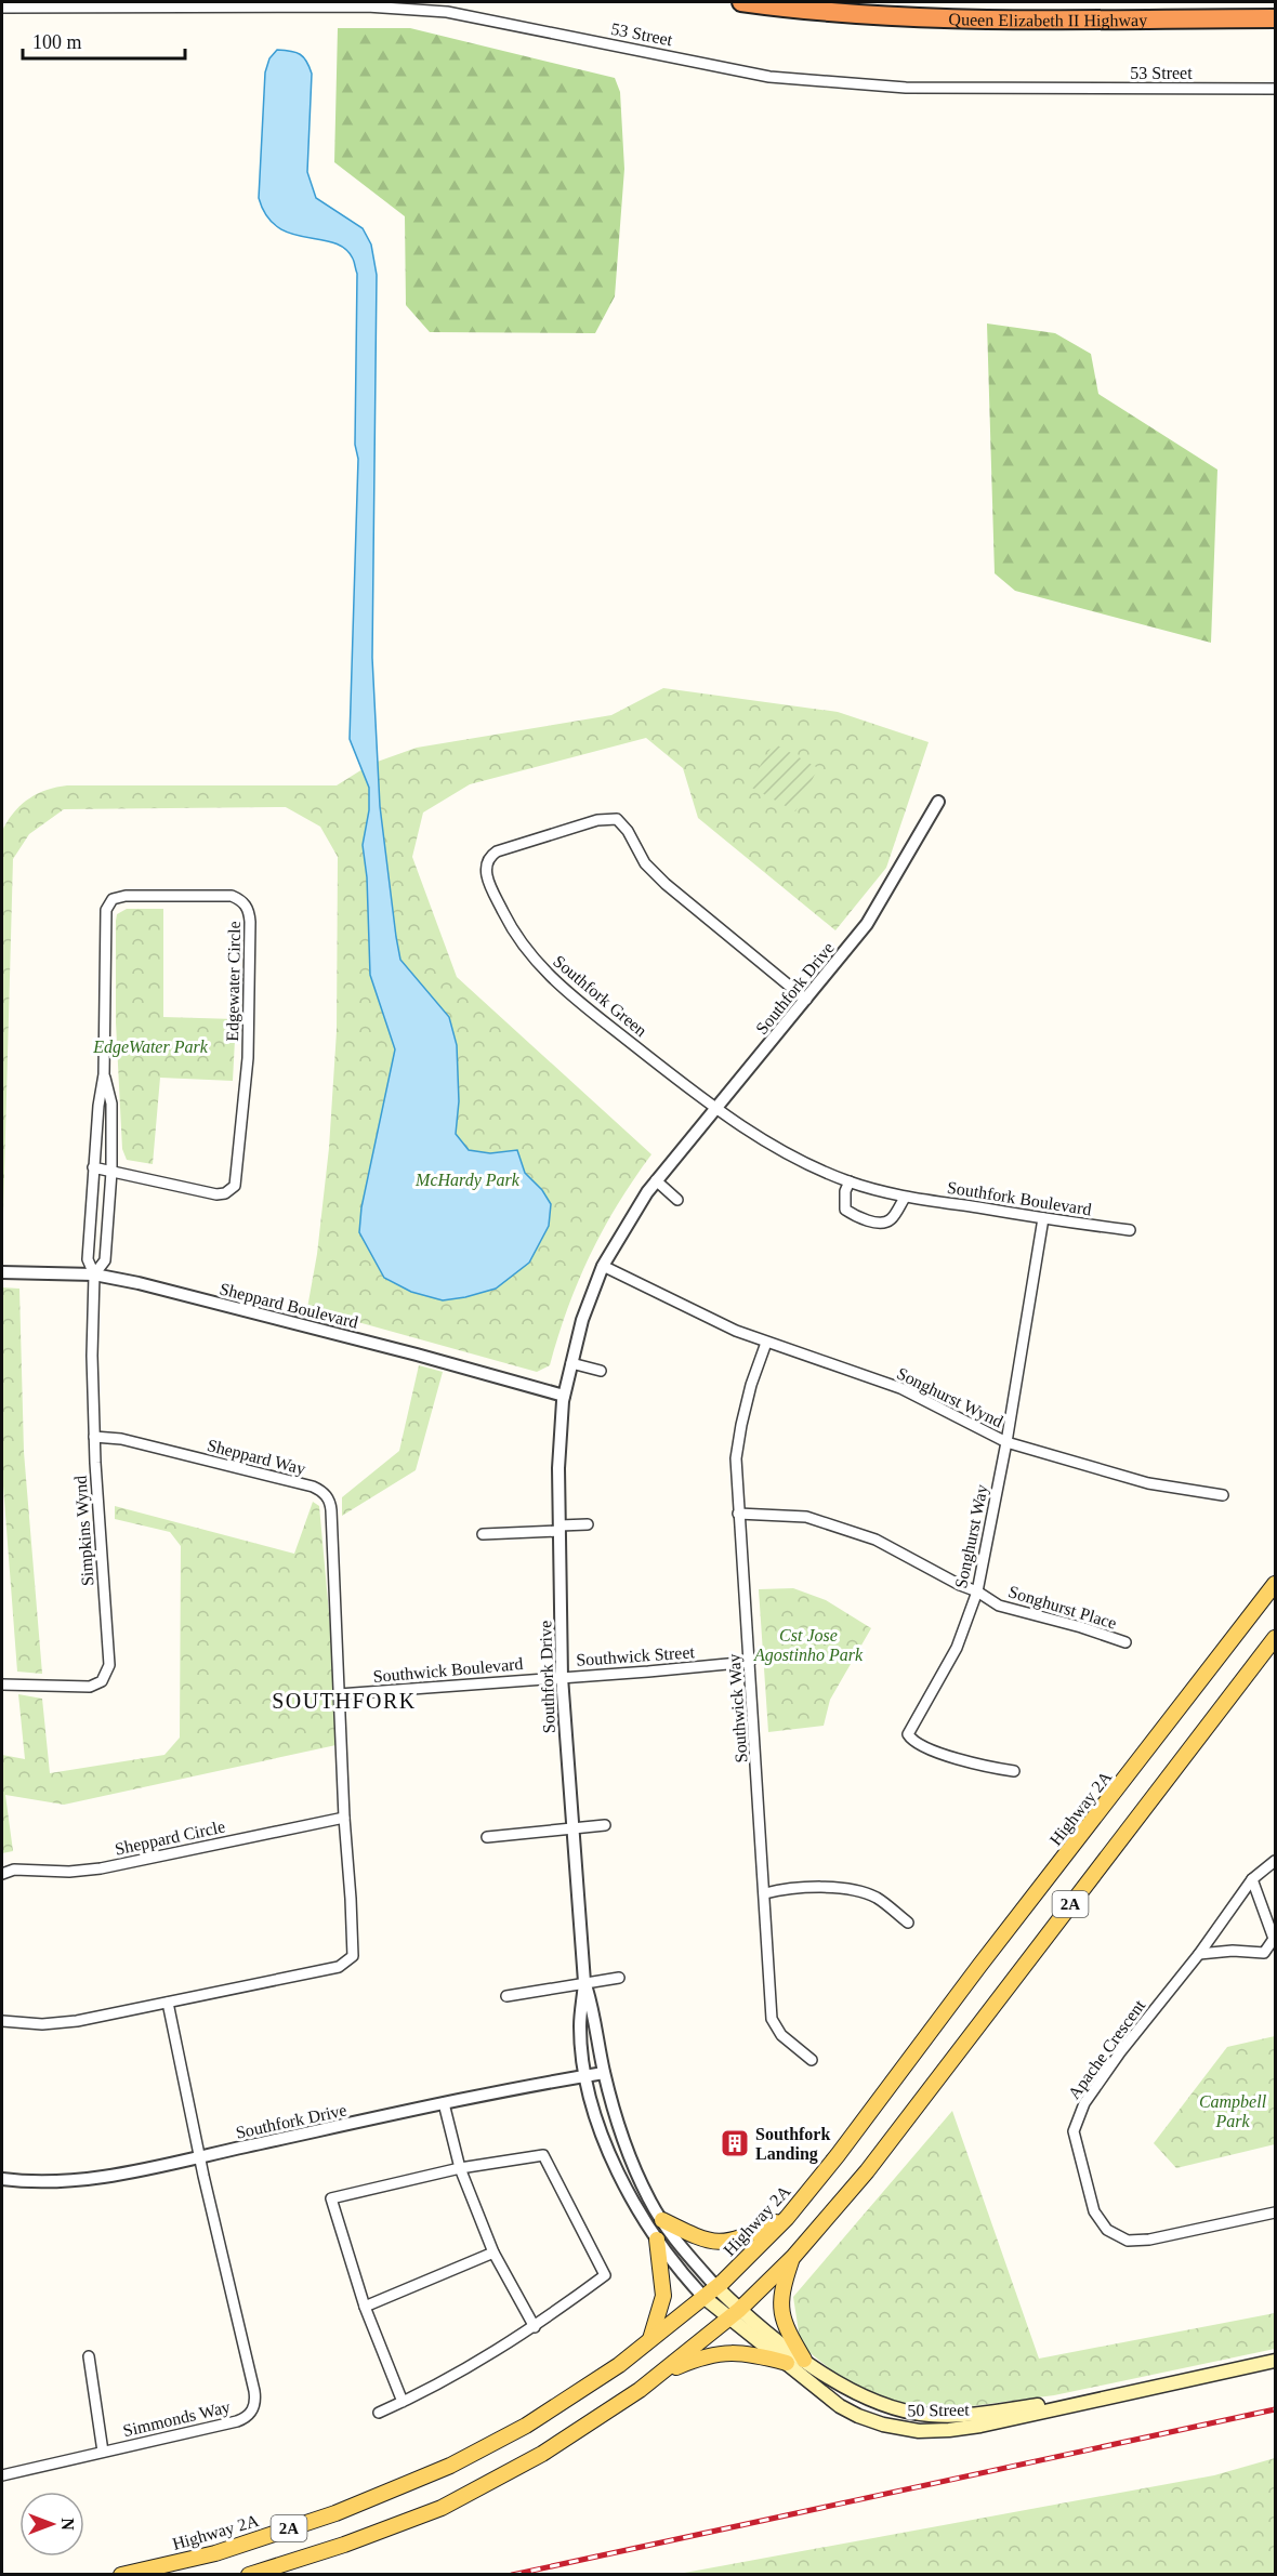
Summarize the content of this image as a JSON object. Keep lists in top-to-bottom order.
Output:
{
  "streets": {
    "highway": ["Queen Elizabeth II Highway"],
    "main road": ["Highway 2A", "2A", "50 Street"],
    "street": [
      "53 Street",
      "Edgewater Circle",
      "Southfork Drive",
      "Southfork Green",
      "Southfork Boulevard",
      "Sheppard Boulevard",
      "Songhurst Wynd",
      "Sheppard Way",
      "Simpkins Wynd",
      "Songhurst Way",
      "Songhurst Place",
      "Southwick Street",
      "Southwick Boulevard",
      "Southwick Way",
      "Sheppard Circle",
      "Apache Crescent",
      "Simmonds Way"
    ]
  },
  "crossings": [
    ["Southfork Drive", "Southfork Green"],
    ["Southfork Drive", "Southfork Boulevard"],
    ["Southfork Drive", "Sheppard Boulevard"],
    ["Southfork Drive", "Songhurst Wynd"],
    ["Southfork Drive", "Southwick Street"],
    ["Southfork Drive", "Southwick Boulevard"],
    ["Southfork Drive", "Highway 2A"],
    ["Southfork Drive", "50 Street"],
    ["Southfork Drive", "Simmonds Way"],
    ["Southfork Green", "Southfork Boulevard"],
    ["Southfork Boulevard", "Songhurst Way"],
    ["Sheppard Boulevard", "Simpkins Wynd"],
    ["Songhurst Wynd", "Songhurst Way"],
    ["Songhurst Wynd", "Southwick Way"],
    ["Sheppard Way", "Simpkins Wynd"],
    ["Sheppard Way", "Southwick Boulevard"],
    ["Songhurst Way", "Songhurst Place"],
    ["Songhurst Place", "Southwick Way"],
    ["Southwick Street", "Southwick Boulevard"],
    ["Southwick Street", "Southwick Way"],
    ["Highway 2A", "50 Street"],
    ["2A", "50 Street"]
  ],
  "districts": ["SOUTHFORK"],
  "parks": [
    "EdgeWater Park",
    "McHardy Park",
    "Cst Jose Agostinho Park",
    "Campbell Park"
  ],
  "places": {
    "building": ["Southfork Landing"]
  },
  "scale_bar": "100 m",
  "north": "right"
}
